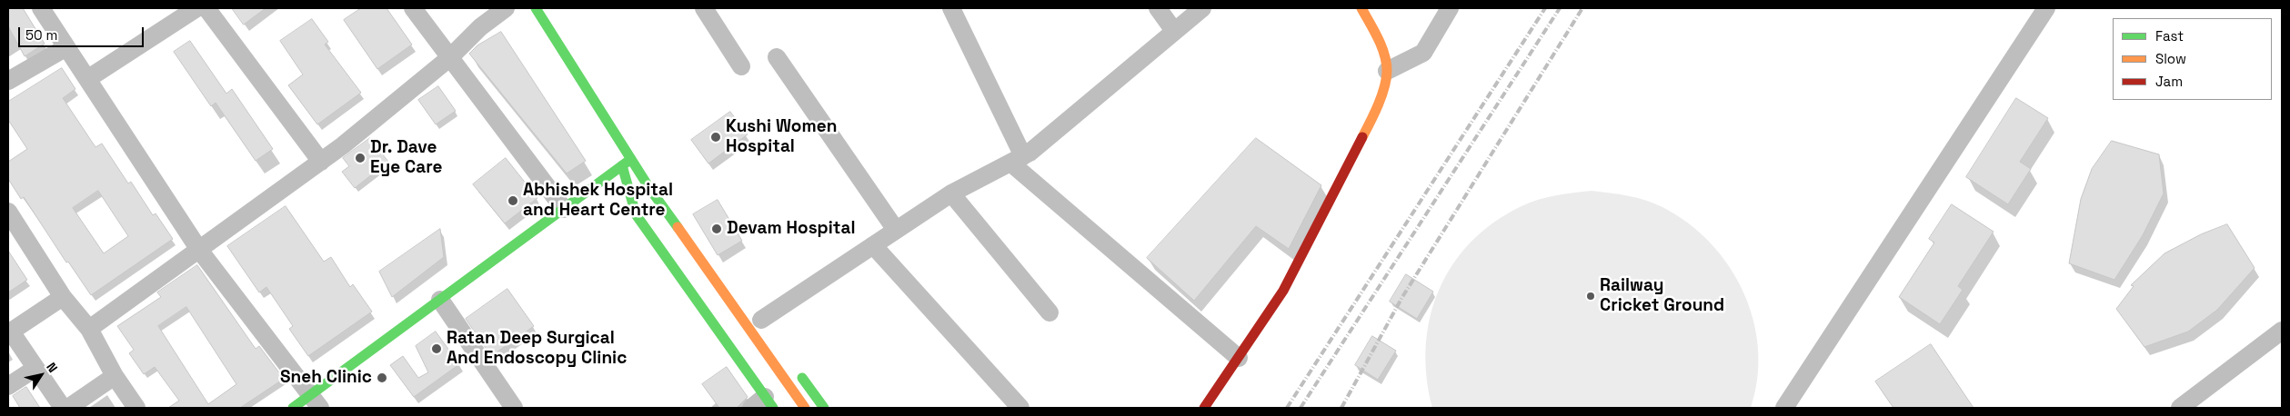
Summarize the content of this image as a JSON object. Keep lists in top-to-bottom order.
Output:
{
  "places": [
    "Kushi Women Hospital",
    "Dr. Dave Eye Care",
    "Abhishek Hospital and Heart Centre",
    "Devam Hospital",
    "Railway Cricket Ground",
    "Ratan Deep Surgical And Endoscopy Clinic",
    "Sneh Clinic"
  ],
  "legend": ["Fast", "Slow", "Jam"],
  "scale_bar": "50 m",
  "north": "top right"
}
